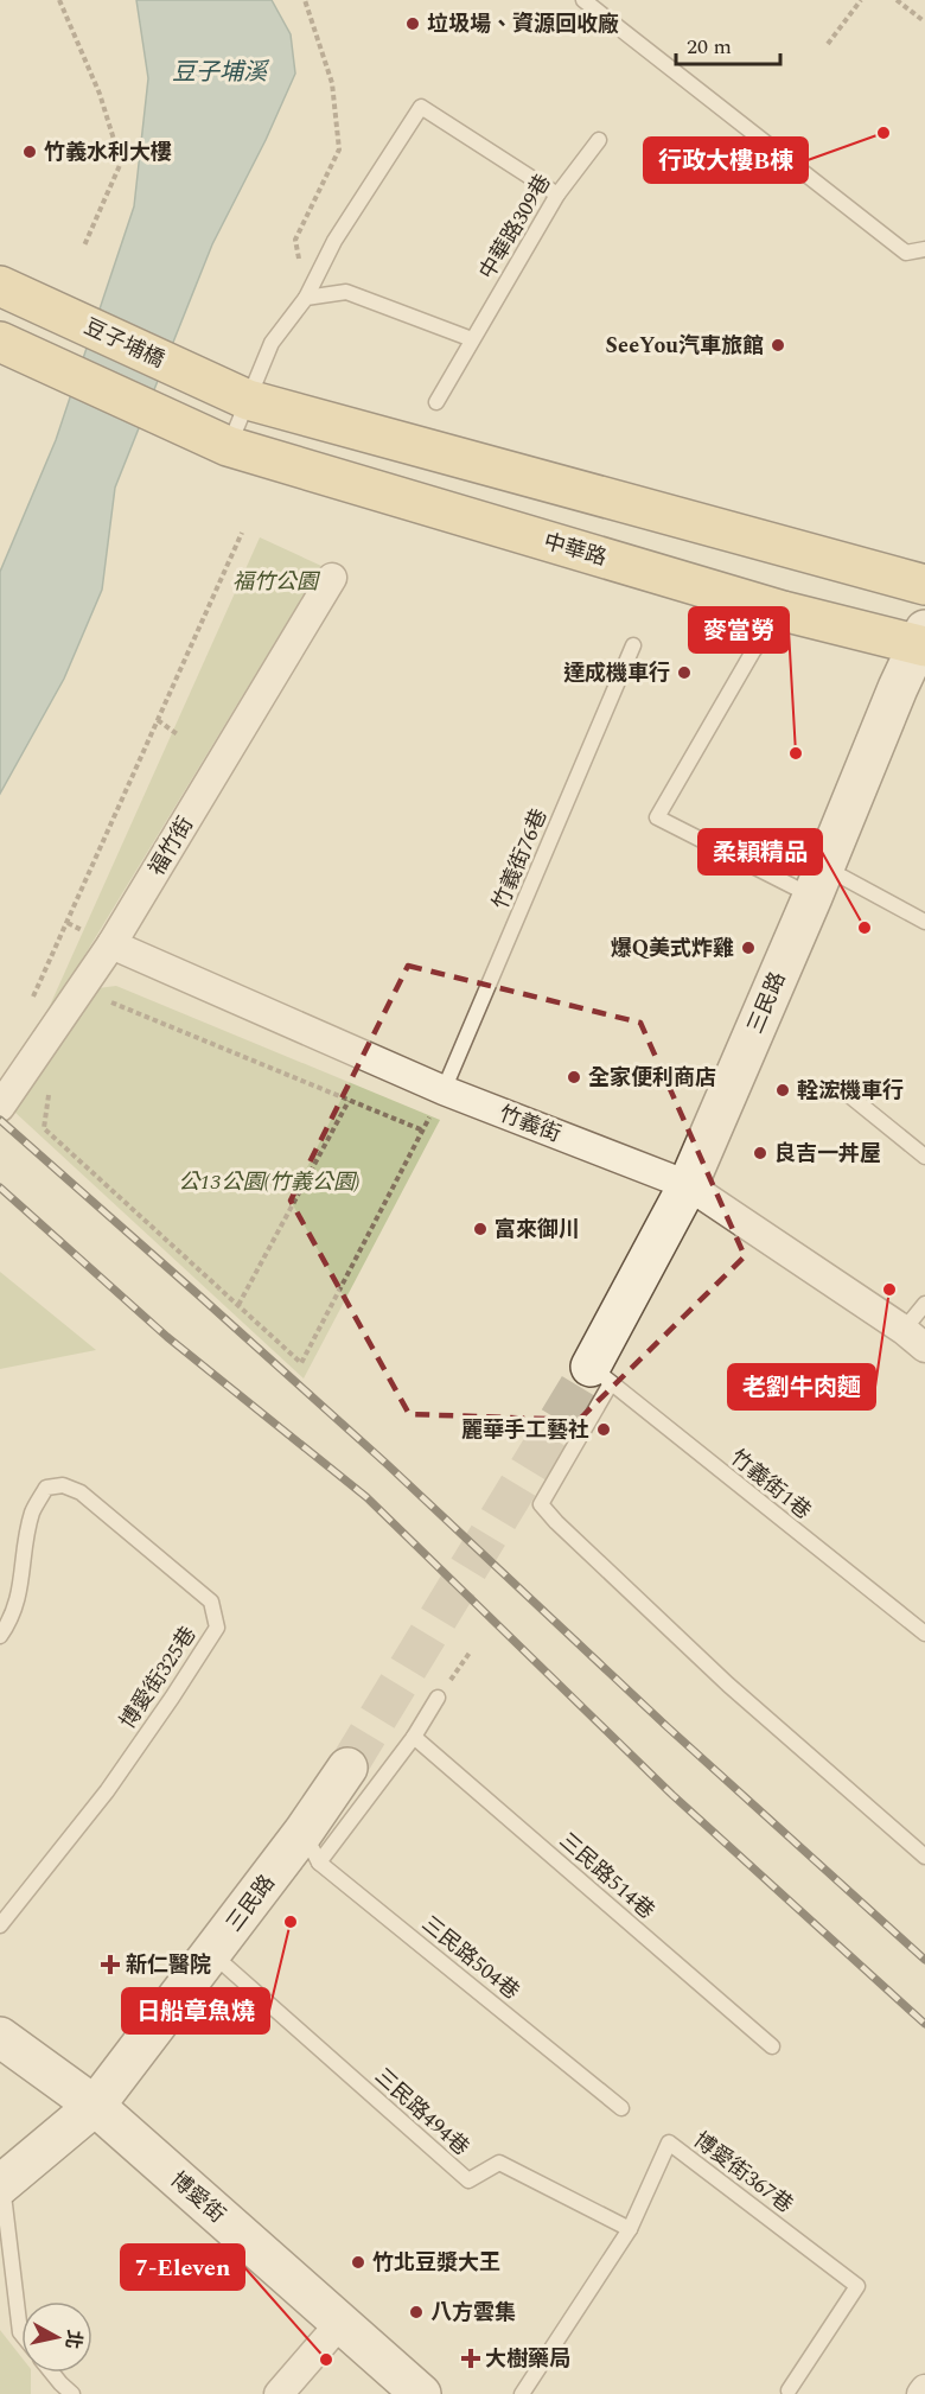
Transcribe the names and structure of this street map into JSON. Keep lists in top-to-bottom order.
{
  "streets": {
    "main road": ["豆子埔橋", "中華路"],
    "street": [
      "福竹街",
      "三民路",
      "竹義街",
      "博愛街"
    ],
    "lane": [
      "中華路309巷",
      "竹義街76巷",
      "竹義街1巷",
      "博愛街325巷",
      "三民路514巷",
      "三民路504巷",
      "三民路494巷",
      "博愛街367巷"
    ]
  },
  "crossings": [
    ["中華路", "三民路"],
    ["福竹街", "竹義街"],
    ["竹義街76巷", "竹義街"],
    ["三民路", "竹義街"],
    ["三民路", "竹義街1巷"],
    ["三民路", "三民路504巷"],
    ["三民路", "三民路494巷"],
    ["三民路", "博愛街"],
    ["三民路494巷", "博愛街367巷"]
  ],
  "water": ["豆子埔溪"],
  "parks": ["福竹公園", "公13公園(竹義公園)"],
  "places": {
    "other": [
      "垃圾場、資源回收廠",
      "行政大樓B棟",
      "竹義水利大樓",
      "SeeYou汽車旅館",
      "達成機車行",
      "麥當勞",
      "柔穎精品",
      "爆Q美式炸雞",
      "全家便利商店",
      "輇浤機車行",
      "良吉一丼屋",
      "富來御川",
      "老劉牛肉麵",
      "麗華手工藝社",
      "日船章魚燒",
      "竹北豆漿大王",
      "八方雲集",
      "7-Eleven"
    ],
    "health": ["新仁醫院", "大樹藥局"]
  },
  "scale_bar": "20 m",
  "north": "right"
}
